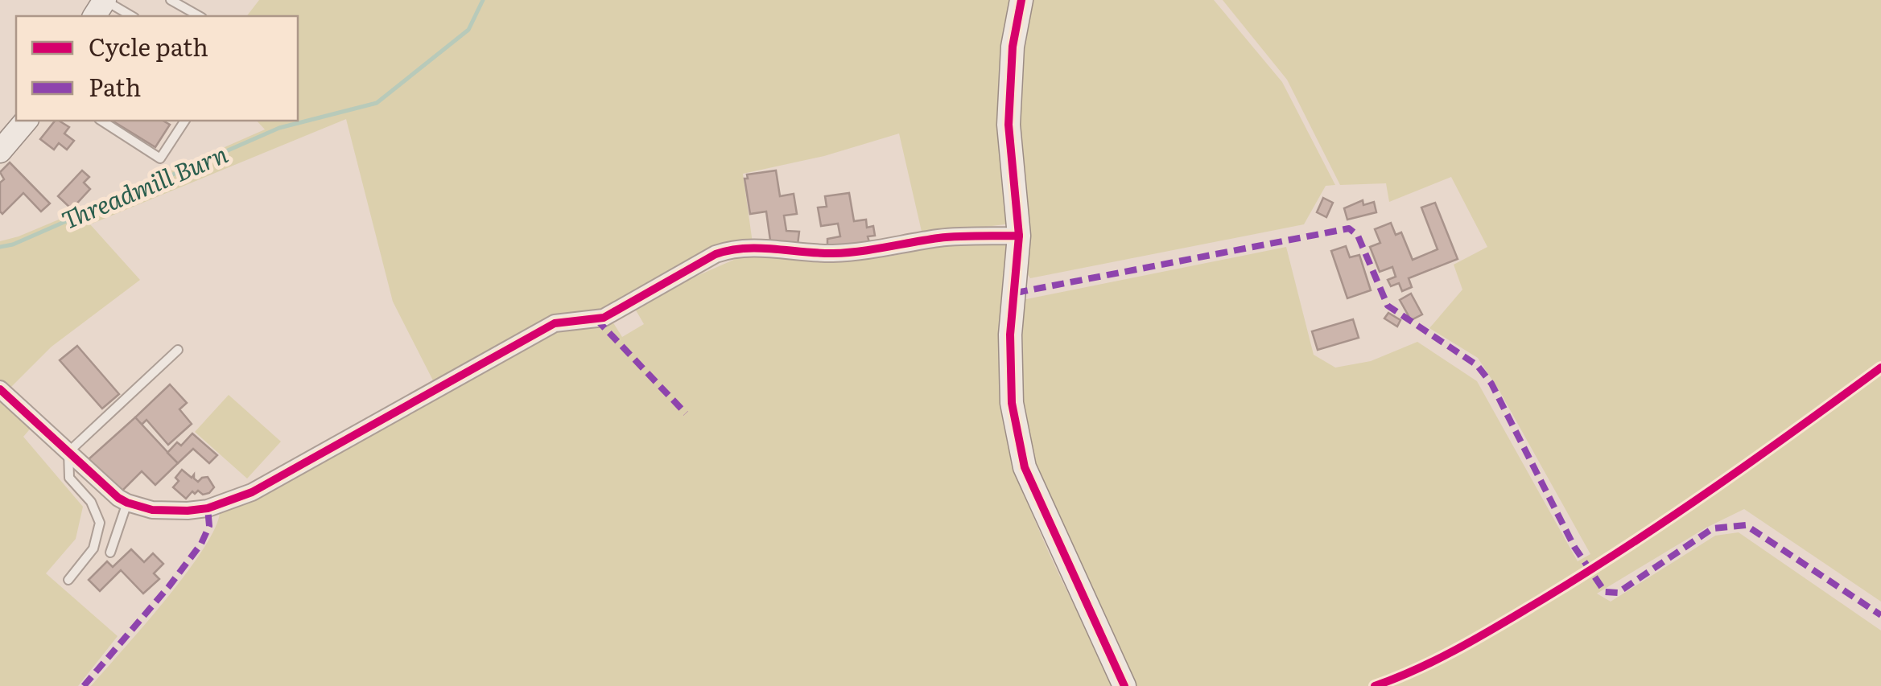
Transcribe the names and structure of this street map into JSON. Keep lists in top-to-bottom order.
{
  "water": ["Threadmill Burn"],
  "legend": ["Cycle path", "Path"]
}
